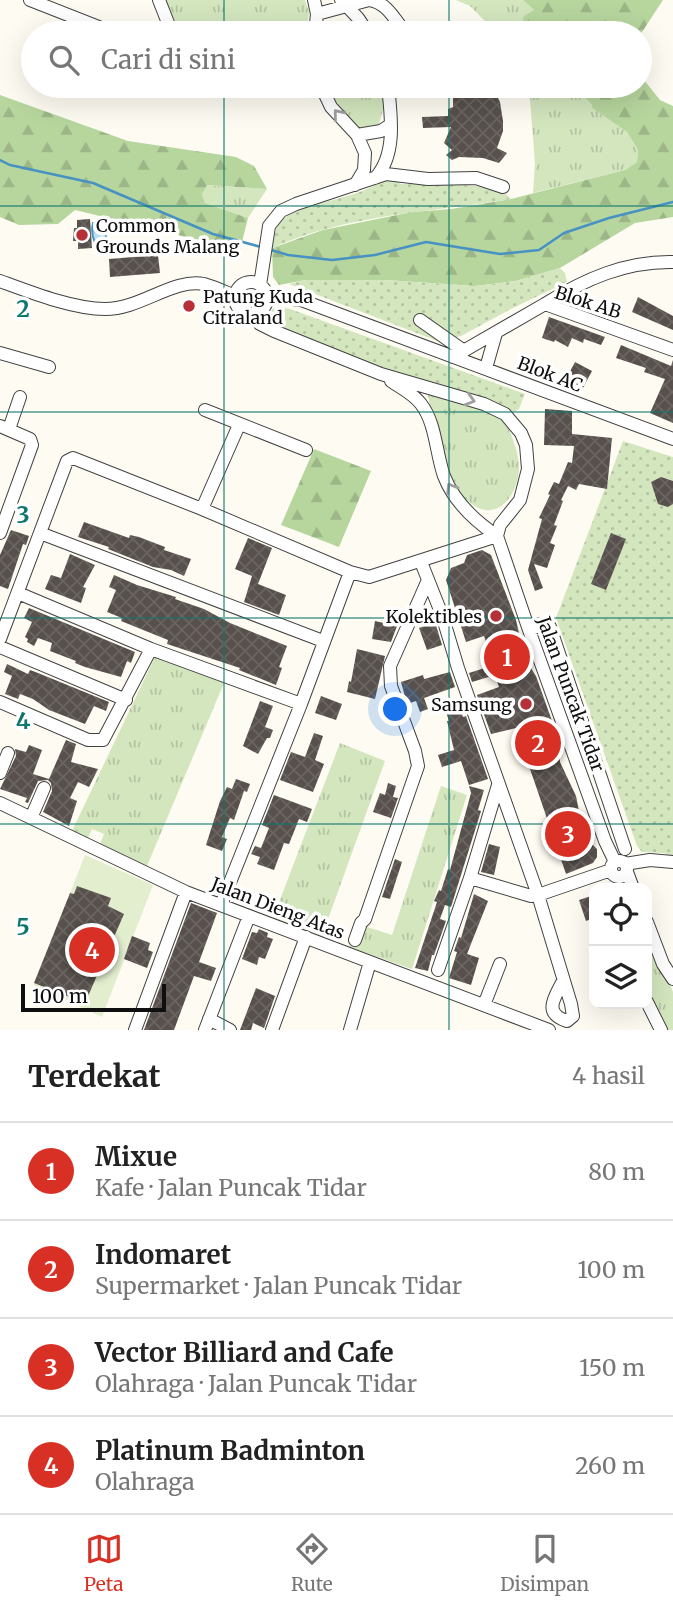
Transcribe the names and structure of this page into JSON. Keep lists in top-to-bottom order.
{
  "streets": {
    "street": [
      "Blok AB",
      "Blok AC",
      "Jalan Puncak Tidar",
      "Jalan Dieng Atas"
    ]
  },
  "crossings": [
    ["Blok AB", "Blok AC"]
  ],
  "places": [
    "Common Grounds Malang",
    "Patung Kuda Citraland",
    "Kolektibles",
    "Samsung"
  ],
  "scale_bar": "100 m",
  "page": {
    "search": "Cari di sini",
    "pins": [
      "1",
      "2",
      "3",
      "4"
    ],
    "scale": "100 m",
    "heading": ["Terdekat", "4 hasil"],
    "list": [
      {
        "mark": "1",
        "name": "Mixue",
        "note": "Kafe · Jalan Puncak Tidar",
        "value": "80 m"
      },
      {
        "mark": "2",
        "name": "Indomaret",
        "note": "Supermarket · Jalan Puncak Tidar",
        "value": "100 m"
      },
      {
        "mark": "3",
        "name": "Vector Billiard and Cafe",
        "note": "Olahraga · Jalan Puncak Tidar",
        "value": "150 m"
      },
      {
        "mark": "4",
        "name": "Platinum Badminton",
        "note": "Olahraga",
        "value": "260 m"
      }
    ],
    "nav": ["Peta", "Rute", "Disimpan"]
  },
  "grid": {
    "rows": [
      "2",
      "3",
      "4",
      "5"
    ]
  }
}
